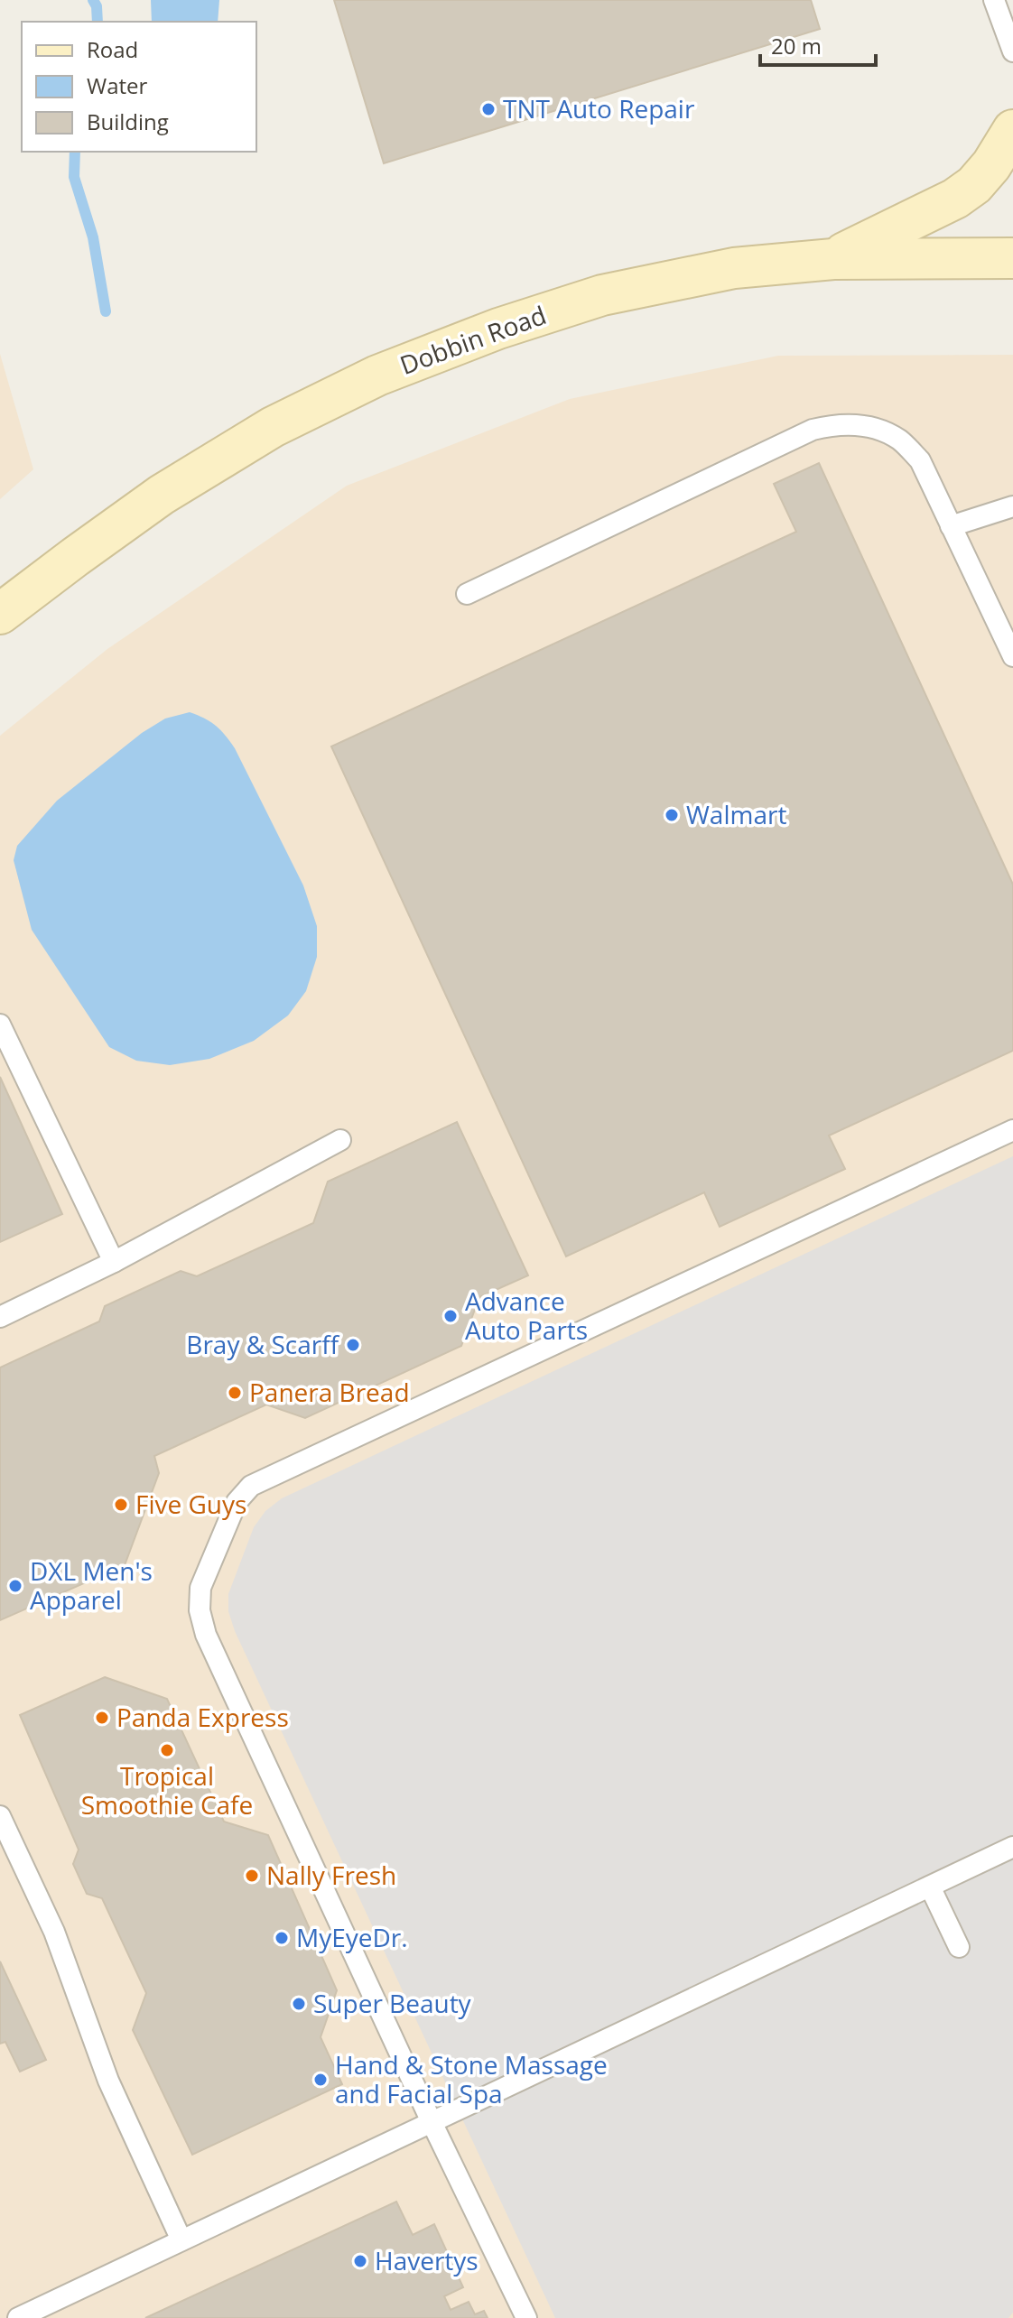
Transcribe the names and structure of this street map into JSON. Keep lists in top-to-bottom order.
{
  "streets": {
    "street": ["Dobbin Road"]
  },
  "places": [
    "TNT Auto Repair",
    "Walmart",
    "Advance Auto Parts",
    "Bray & Scarff",
    "Panera Bread",
    "Five Guys",
    "DXL Men's Apparel",
    "Panda Express",
    "Tropical Smoothie Cafe",
    "Nally Fresh",
    "MyEyeDr.",
    "Super Beauty",
    "Hand & Stone Massage and Facial Spa",
    "Havertys"
  ],
  "legend": ["Road", "Water", "Building"],
  "scale_bar": "20 m"
}
